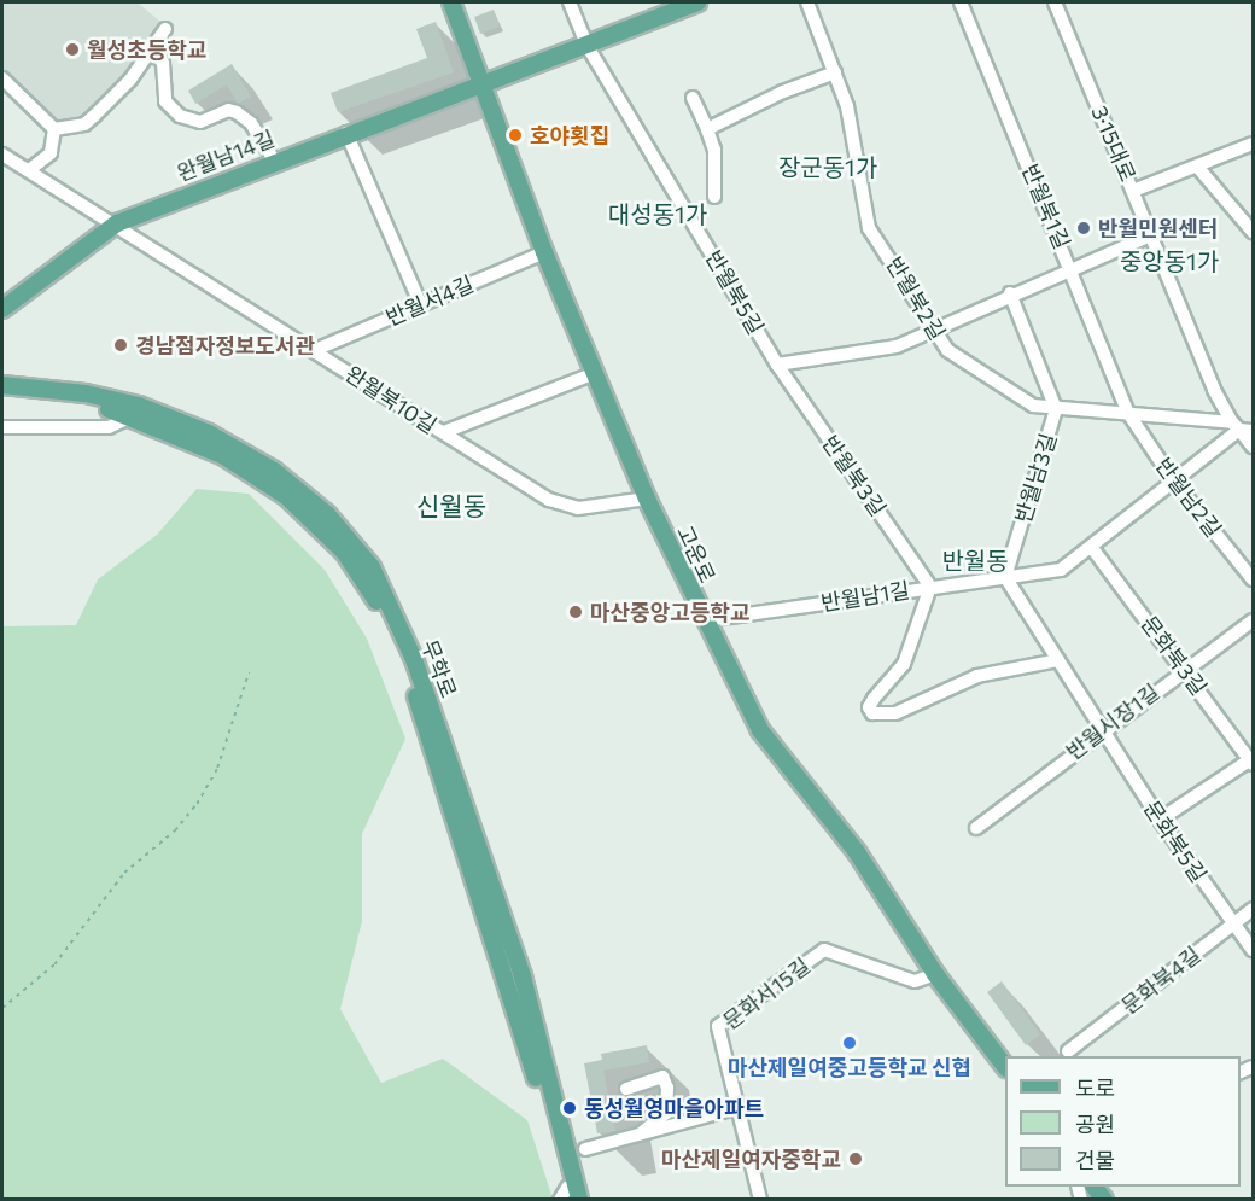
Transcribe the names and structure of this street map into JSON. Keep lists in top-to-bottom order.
{
  "streets": {
    "main road": ["완월남14길", "고운로", "무학로"],
    "street": [
      "3·15대로",
      "반월북1길",
      "반월북5길",
      "반월북2길",
      "반월서4길",
      "완월북10길",
      "반월북3길",
      "반월남3길",
      "반월남2길",
      "반월남1길",
      "문화북3길",
      "반월시장1길",
      "문화북5길",
      "문화북4길",
      "문화서15길"
    ]
  },
  "crossings": [
    ["3·15대로", "반월북2길"],
    ["3·15대로", "반월남1길"],
    ["완월남14길", "반월북5길"],
    ["완월남14길", "완월북10길"],
    ["완월남14길", "고운로"],
    ["반월북1길", "반월북2길"],
    ["반월북1길", "반월남2길"],
    ["반월북5길", "반월북3길"],
    ["반월북2길", "반월남3길"],
    ["반월북2길", "반월남2길"],
    ["반월북2길", "반월남1길"],
    ["반월서4길", "완월북10길"],
    ["반월서4길", "고운로"],
    ["완월북10길", "고운로"],
    ["반월북3길", "반월남1길"],
    ["반월남3길", "반월남1길"],
    ["반월남2길", "반월남1길"],
    ["고운로", "반월남1길"],
    ["고운로", "문화서15길"],
    ["반월남1길", "문화북3길"],
    ["문화북3길", "반월시장1길"],
    ["반월시장1길", "문화북5길"],
    ["문화북5길", "문화북4길"]
  ],
  "districts": [
    "장군동1가",
    "대성동1가",
    "중앙동1가",
    "신월동",
    "반월동"
  ],
  "places": [
    "월성초등학교",
    "호야횟집",
    "반월민원센터",
    "경남점자정보도서관",
    "마산중앙고등학교",
    "마산제일여중고등학교 신협",
    "동성월영마을아파트",
    "마산제일여자중학교"
  ],
  "legend": ["도로", "공원", "건물"]
}
